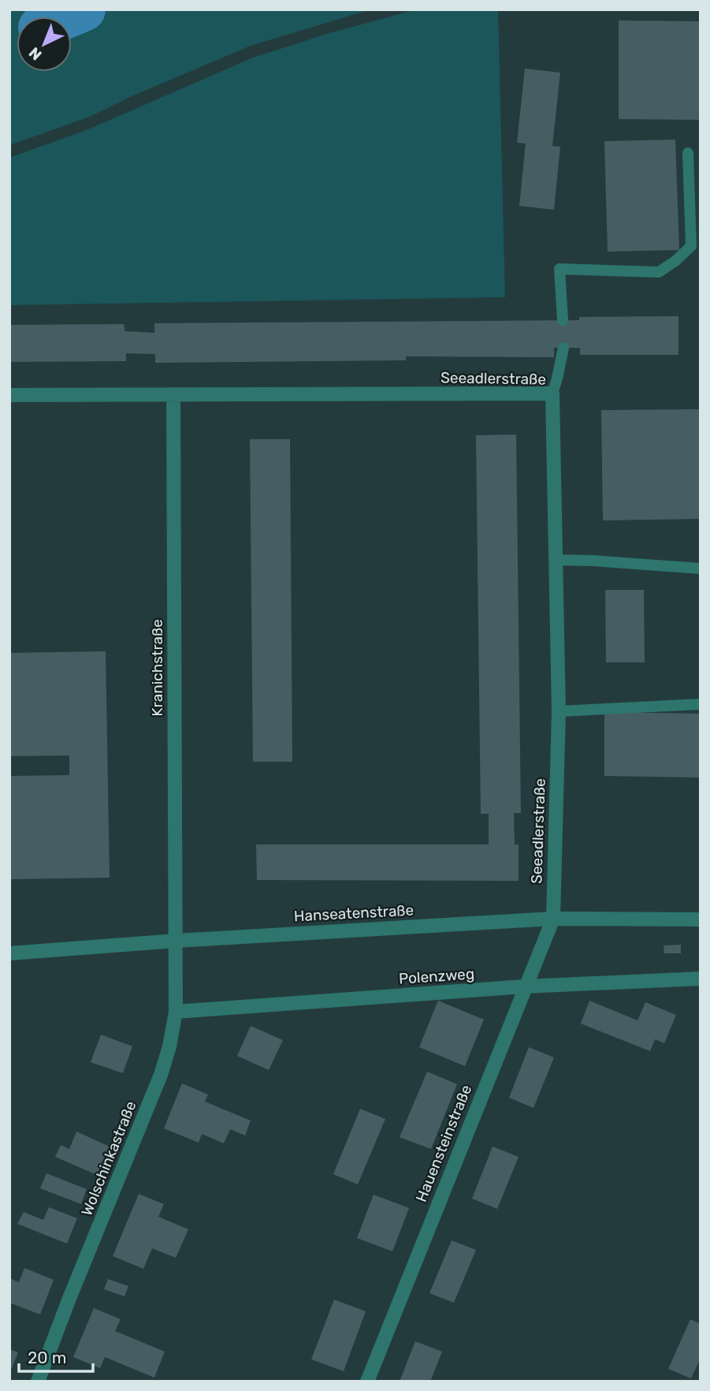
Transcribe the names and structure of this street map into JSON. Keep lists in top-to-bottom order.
{
  "streets": {
    "street": [
      "Seeadlerstraße",
      "Kranichstraße",
      "Hanseatenstraße",
      "Polenzweg",
      "Hauensteinstraße",
      "Wolschinkastraße"
    ]
  },
  "crossings": [
    ["Seeadlerstraße", "Kranichstraße"],
    ["Seeadlerstraße", "Hanseatenstraße"],
    ["Seeadlerstraße", "Hauensteinstraße"],
    ["Kranichstraße", "Hanseatenstraße"],
    ["Kranichstraße", "Wolschinkastraße"],
    ["Hanseatenstraße", "Hauensteinstraße"],
    ["Hanseatenstraße", "Wolschinkastraße"],
    ["Polenzweg", "Hauensteinstraße"],
    ["Polenzweg", "Wolschinkastraße"]
  ],
  "scale_bar": "20 m",
  "north": "bottom left"
}
